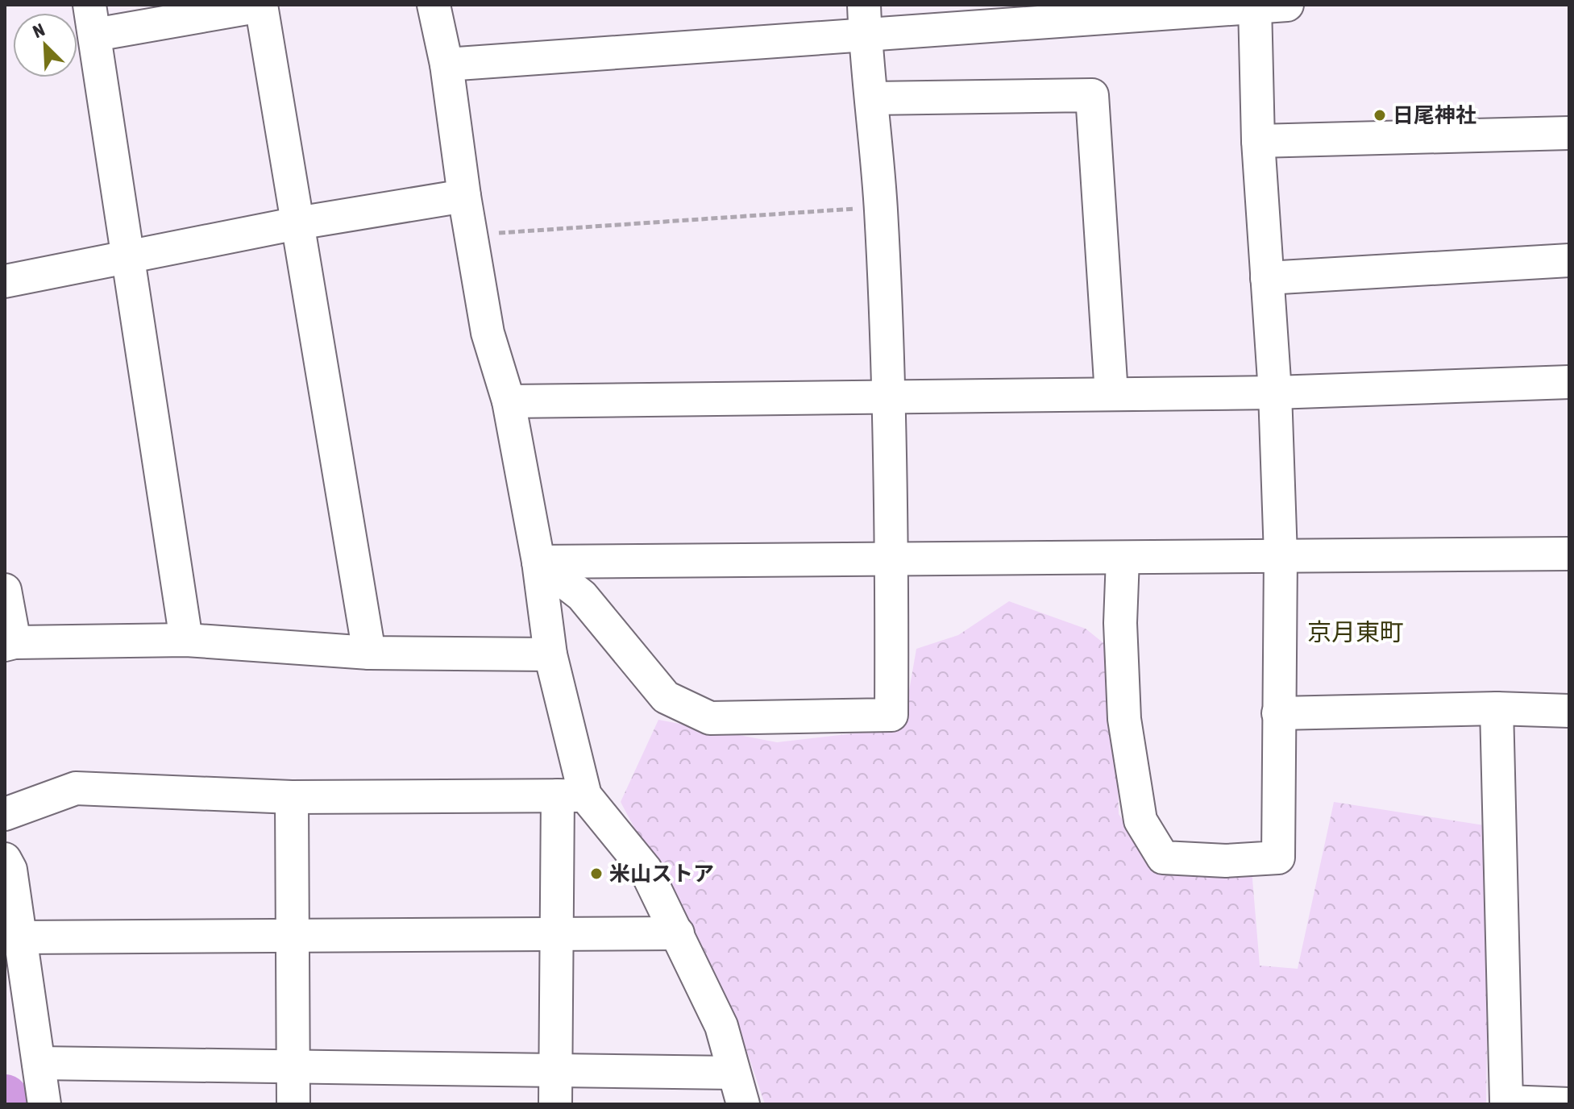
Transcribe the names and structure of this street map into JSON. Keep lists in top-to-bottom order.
{
  "districts": ["京月東町"],
  "places": ["日尾神社", "米山ストア"],
  "north": "top left"
}
